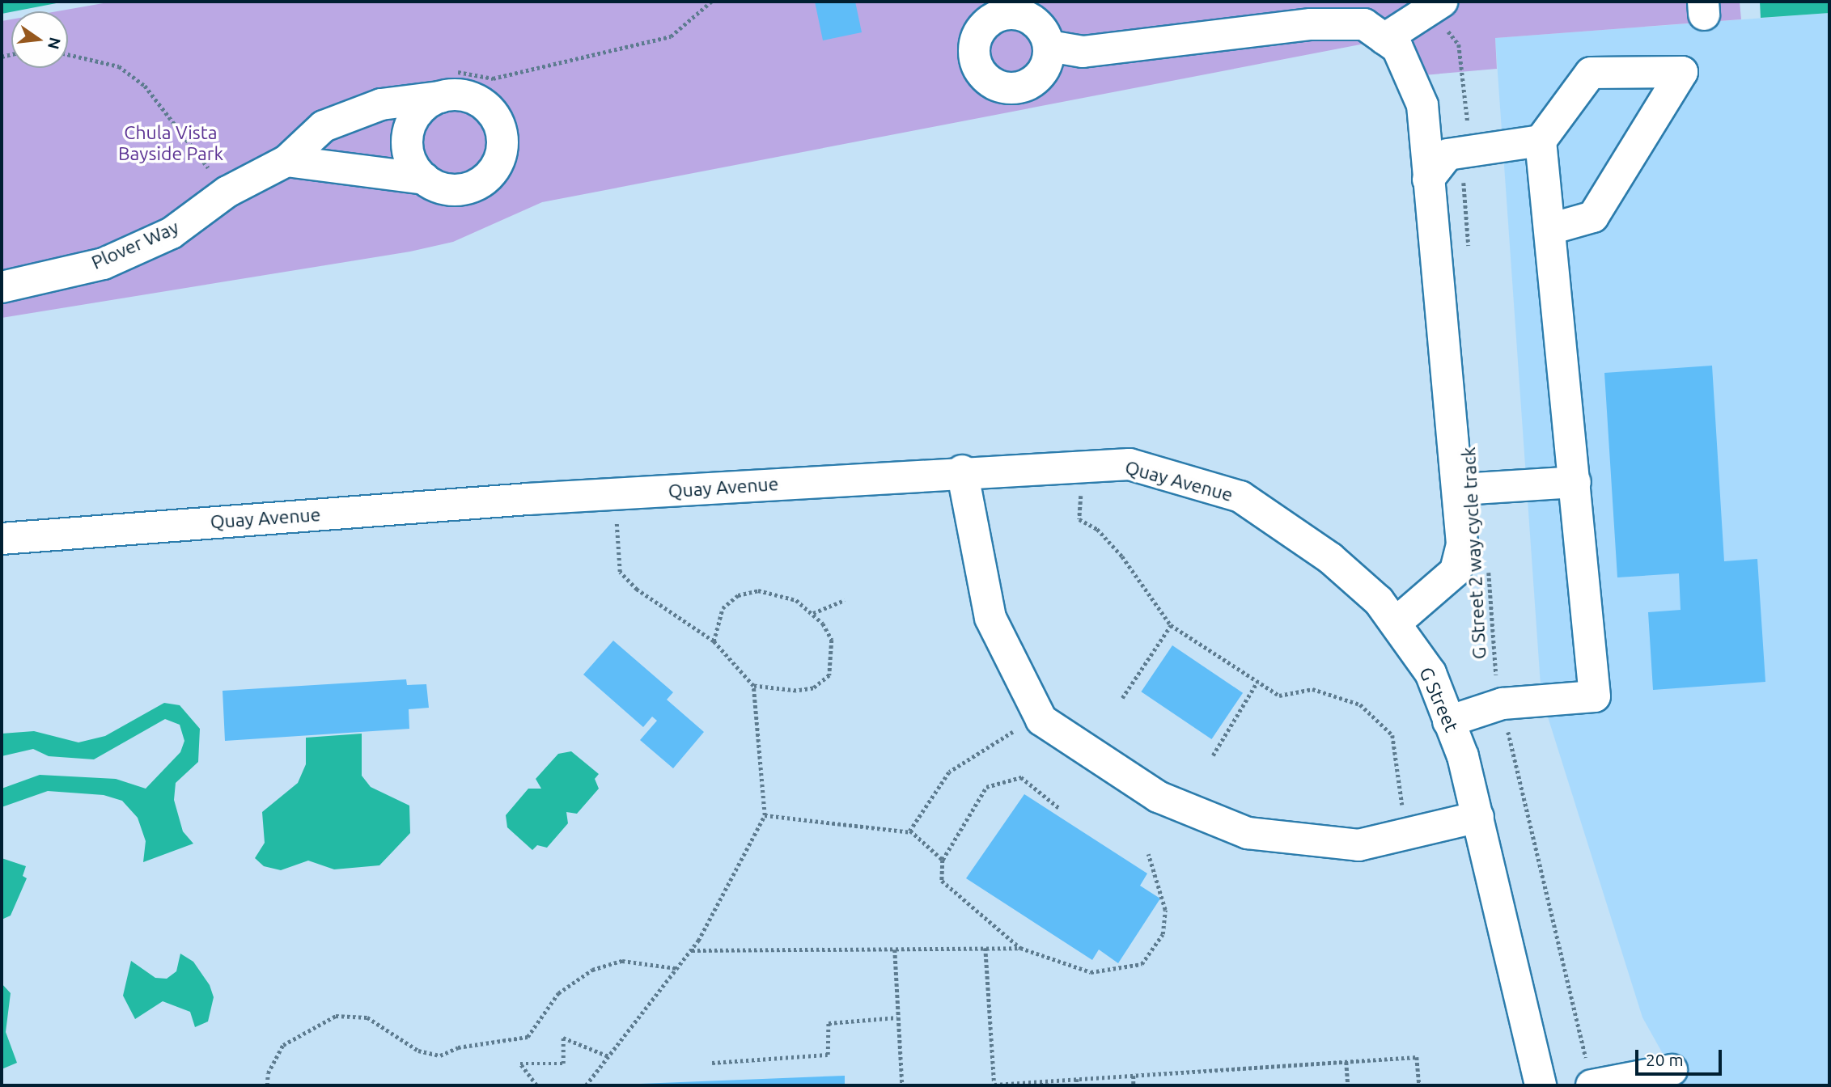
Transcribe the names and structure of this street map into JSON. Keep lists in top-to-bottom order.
{
  "streets": {
    "street": ["Plover Way", "Quay Avenue", "G Street"],
    "path": ["G Street 2 way cycle track"]
  },
  "crossings": [
    ["Quay Avenue", "G Street"]
  ],
  "parks": ["Chula Vista Bayside Park"],
  "scale_bar": "20 m",
  "north": "right"
}
